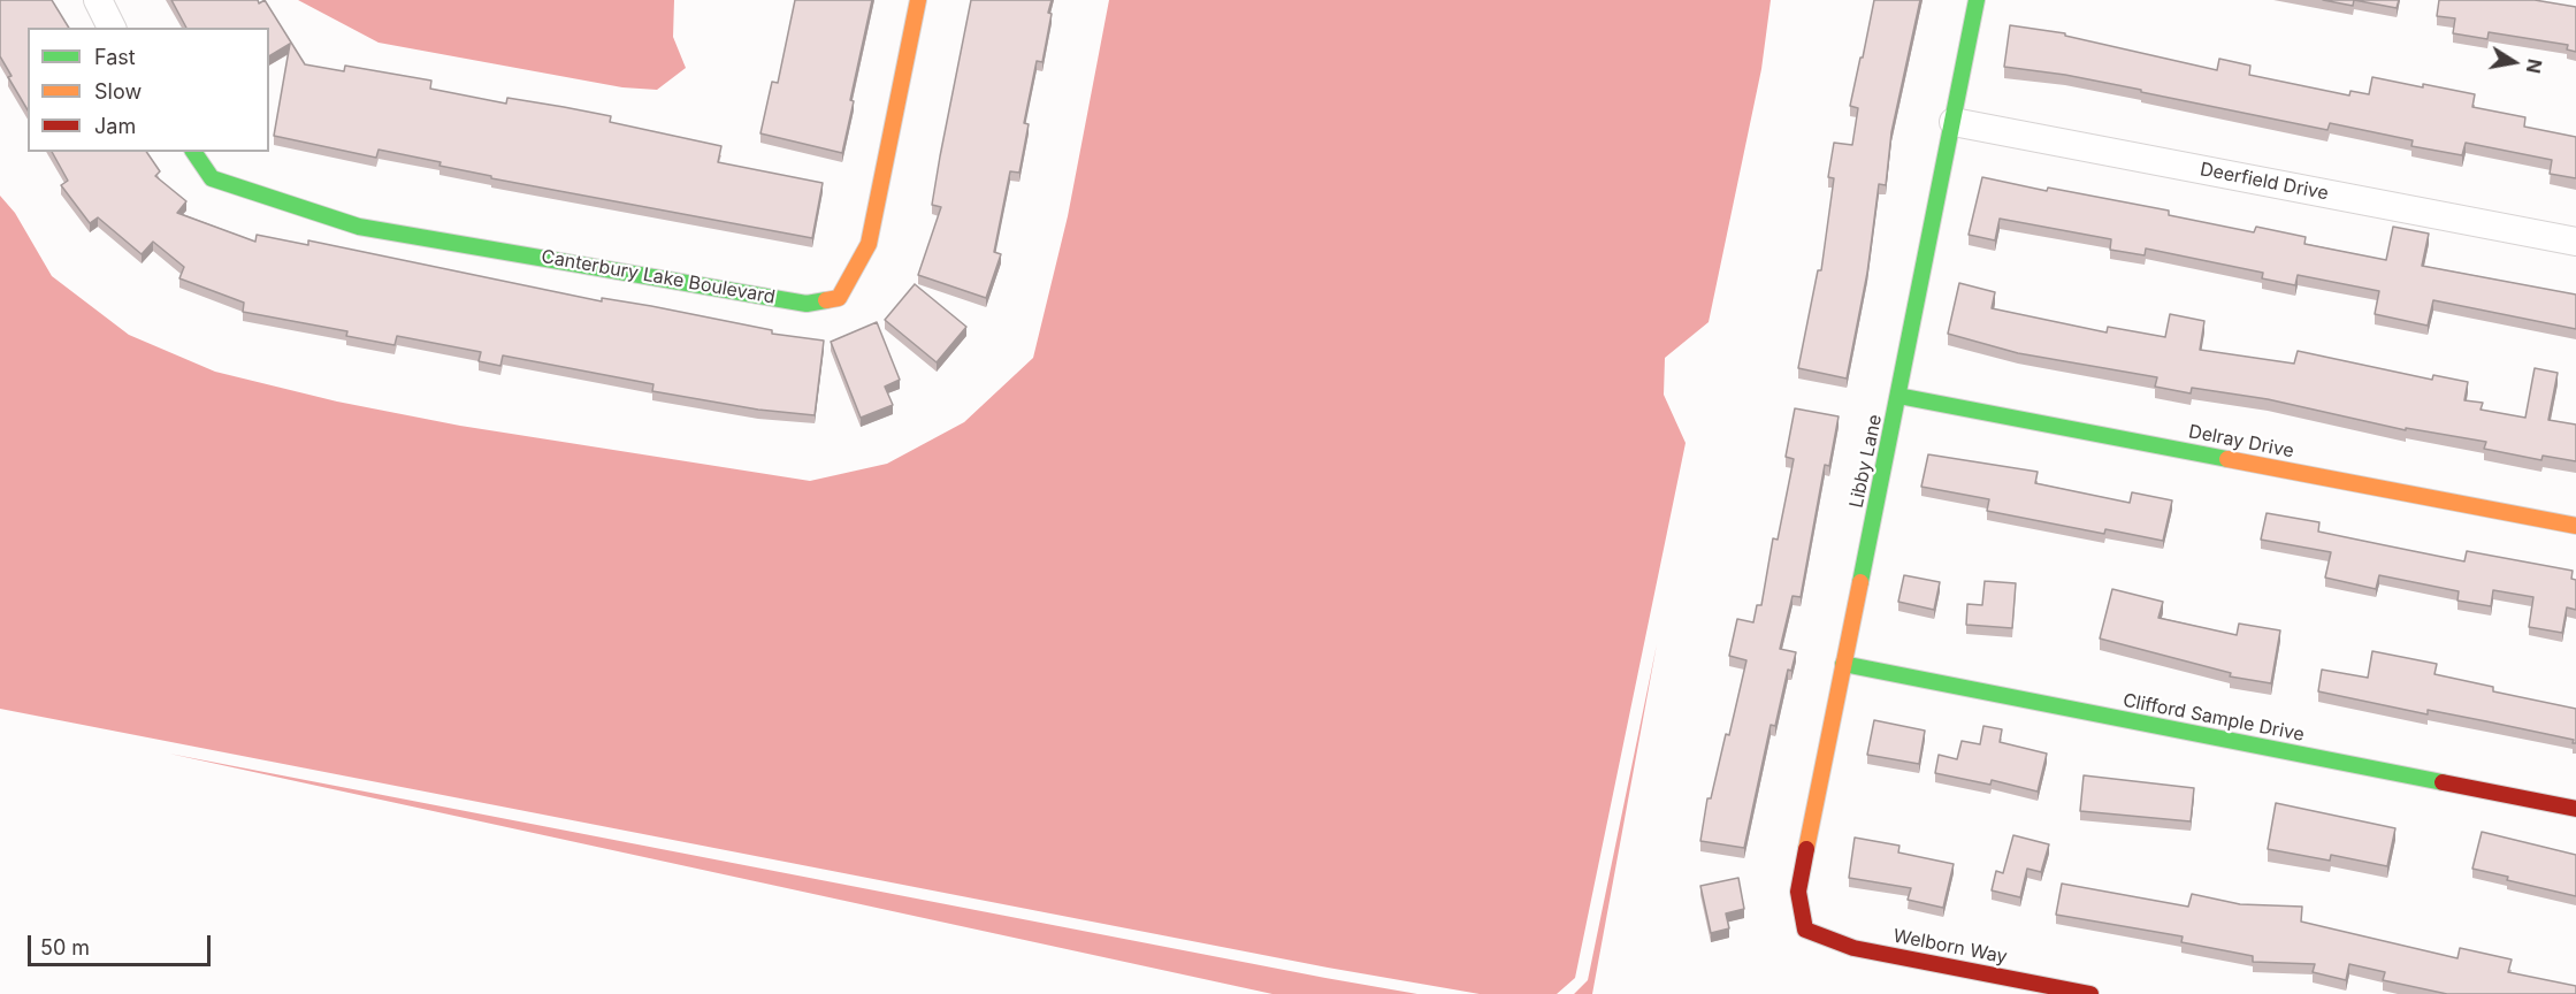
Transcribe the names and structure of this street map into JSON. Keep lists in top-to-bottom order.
{
  "streets": {
    "street": [
      "Deerfield Drive",
      "Canterbury Lake Boulevard",
      "Delray Drive",
      "Libby Lane",
      "Clifford Sample Drive",
      "Welborn Way"
    ]
  },
  "crossings": [
    ["Deerfield Drive", "Libby Lane"],
    ["Delray Drive", "Libby Lane"],
    ["Libby Lane", "Clifford Sample Drive"],
    ["Libby Lane", "Welborn Way"]
  ],
  "legend": ["Fast", "Slow", "Jam"],
  "scale_bar": "50 m",
  "north": "right"
}
